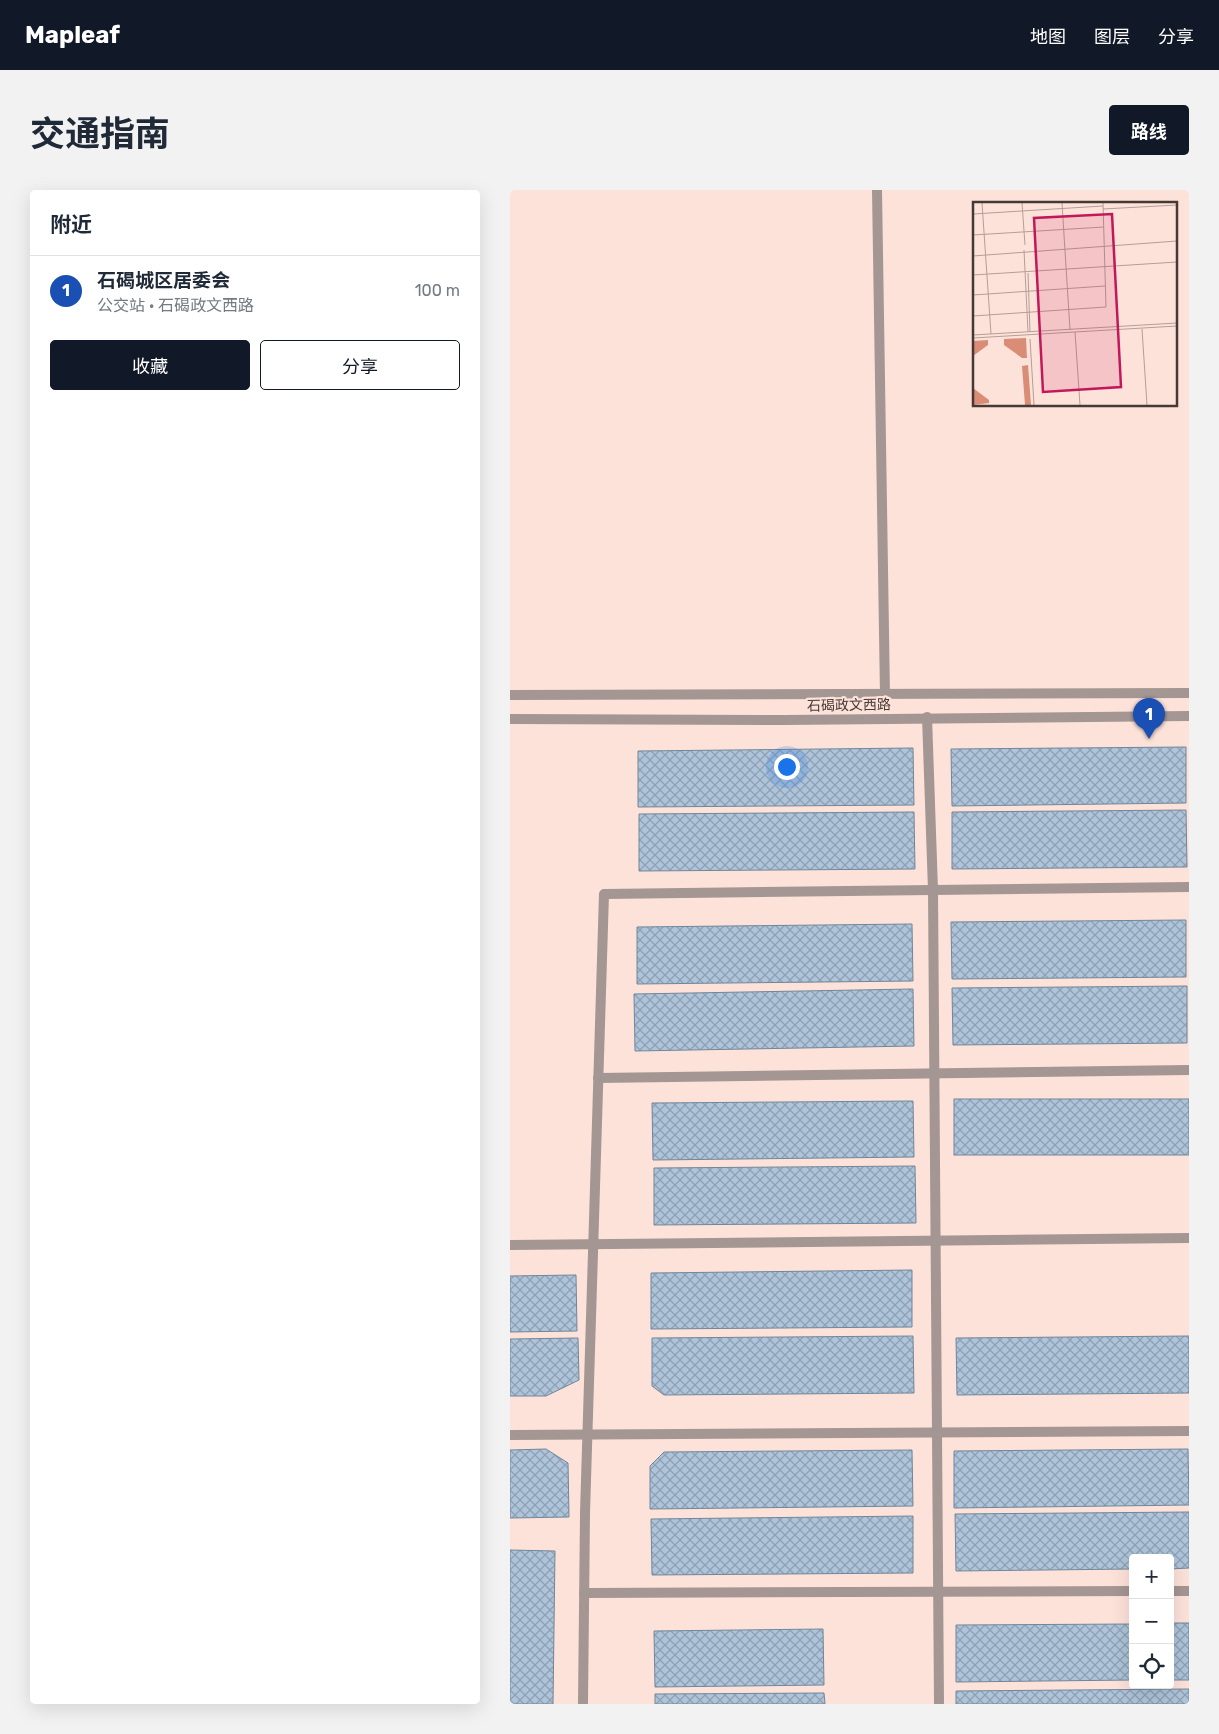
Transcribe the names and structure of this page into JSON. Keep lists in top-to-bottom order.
{
  "streets": {
    "street": ["石碣政文西路"]
  },
  "page": {
    "header": "Mapleaf",
    "nav": ["地图", "图层", "分享"],
    "title": "交通指南",
    "buttons": [
      "路线",
      ["收藏", "分享"]
    ],
    "heading": "附近",
    "list": [
      {
        "mark": "1",
        "name": "石碣城区居委会",
        "note": "公交站 · 石碣政文西路",
        "value": "100 m"
      }
    ],
    "pins": "1",
    "map_buttons": ["+", "−"]
  }
}
